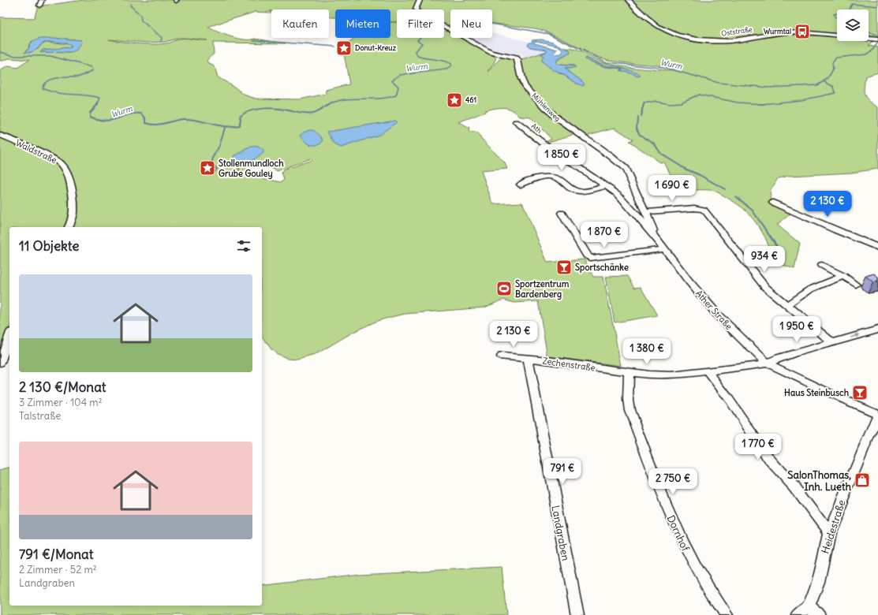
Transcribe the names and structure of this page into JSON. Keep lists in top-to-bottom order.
{
  "streets": {
    "street": [
      "Oststraße",
      "Mühlenweg",
      "Ath",
      "Waldstraße",
      "Ather Straße",
      "Zechenstraße",
      "Heidestraße",
      "Landgraben",
      "Dornhof"
    ]
  },
  "crossings": [
    ["Mühlenweg", "Ather Straße"],
    ["Ath", "Ather Straße"],
    ["Ather Straße", "Zechenstraße"],
    ["Ather Straße", "Heidestraße"],
    ["Zechenstraße", "Landgraben"],
    ["Zechenstraße", "Dornhof"]
  ],
  "water": ["Wurm"],
  "places": {
    "bus stop": ["Wurmtal"],
    "place": ["Donut-Kreuz", "461", "Stollenmundloch Grube Gouley"],
    "bar": ["Sportschänke", "Haus Steinbusch"],
    "sports": ["Sportzentrum Bardenberg"],
    "shop": ["SalonThomas, Inh. Lueth"]
  },
  "page": {
    "chip": [
      "Kaufen",
      "Mieten",
      "Filter",
      "Neu"
    ],
    "price": [
      "1 850 €",
      "1 690 €",
      "2 130 €",
      "1 870 €",
      "934 €",
      "1 950 €",
      "2 130 €",
      "1 380 €",
      "1 770 €",
      "791 €",
      "2 750 €"
    ],
    "heading": "11 Objekte",
    "list": [
      {
        "name": "2 130 €/Monat",
        "note": "3 Zimmer · 104 m² · Talstraße"
      },
      {
        "name": "791 €/Monat",
        "note": "2 Zimmer · 52 m² · Landgraben"
      }
    ]
  }
}
